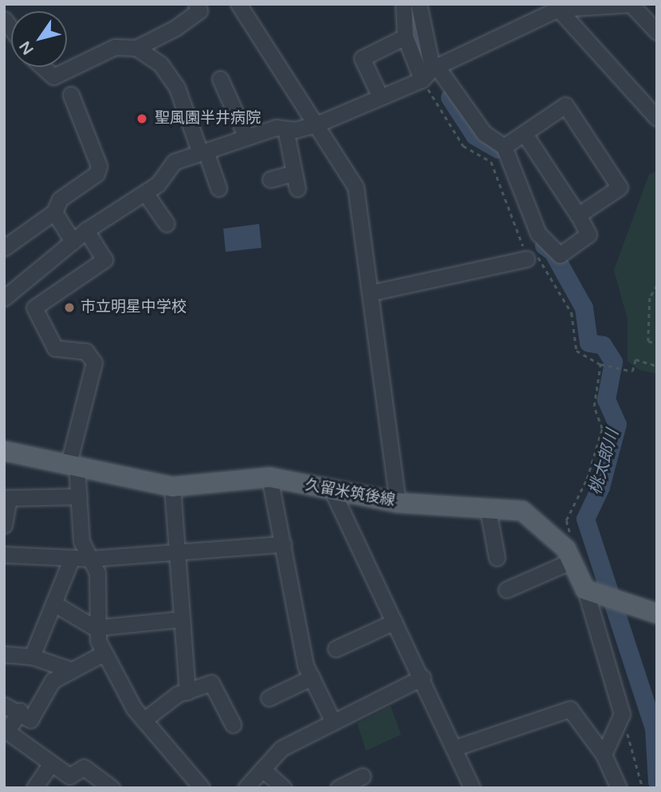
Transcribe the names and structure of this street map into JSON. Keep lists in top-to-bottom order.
{
  "streets": {
    "main road": ["久留米筑後線"]
  },
  "water": ["桃太郎川"],
  "places": ["聖風園半井病院", "市立明星中学校"],
  "north": "bottom left"
}
